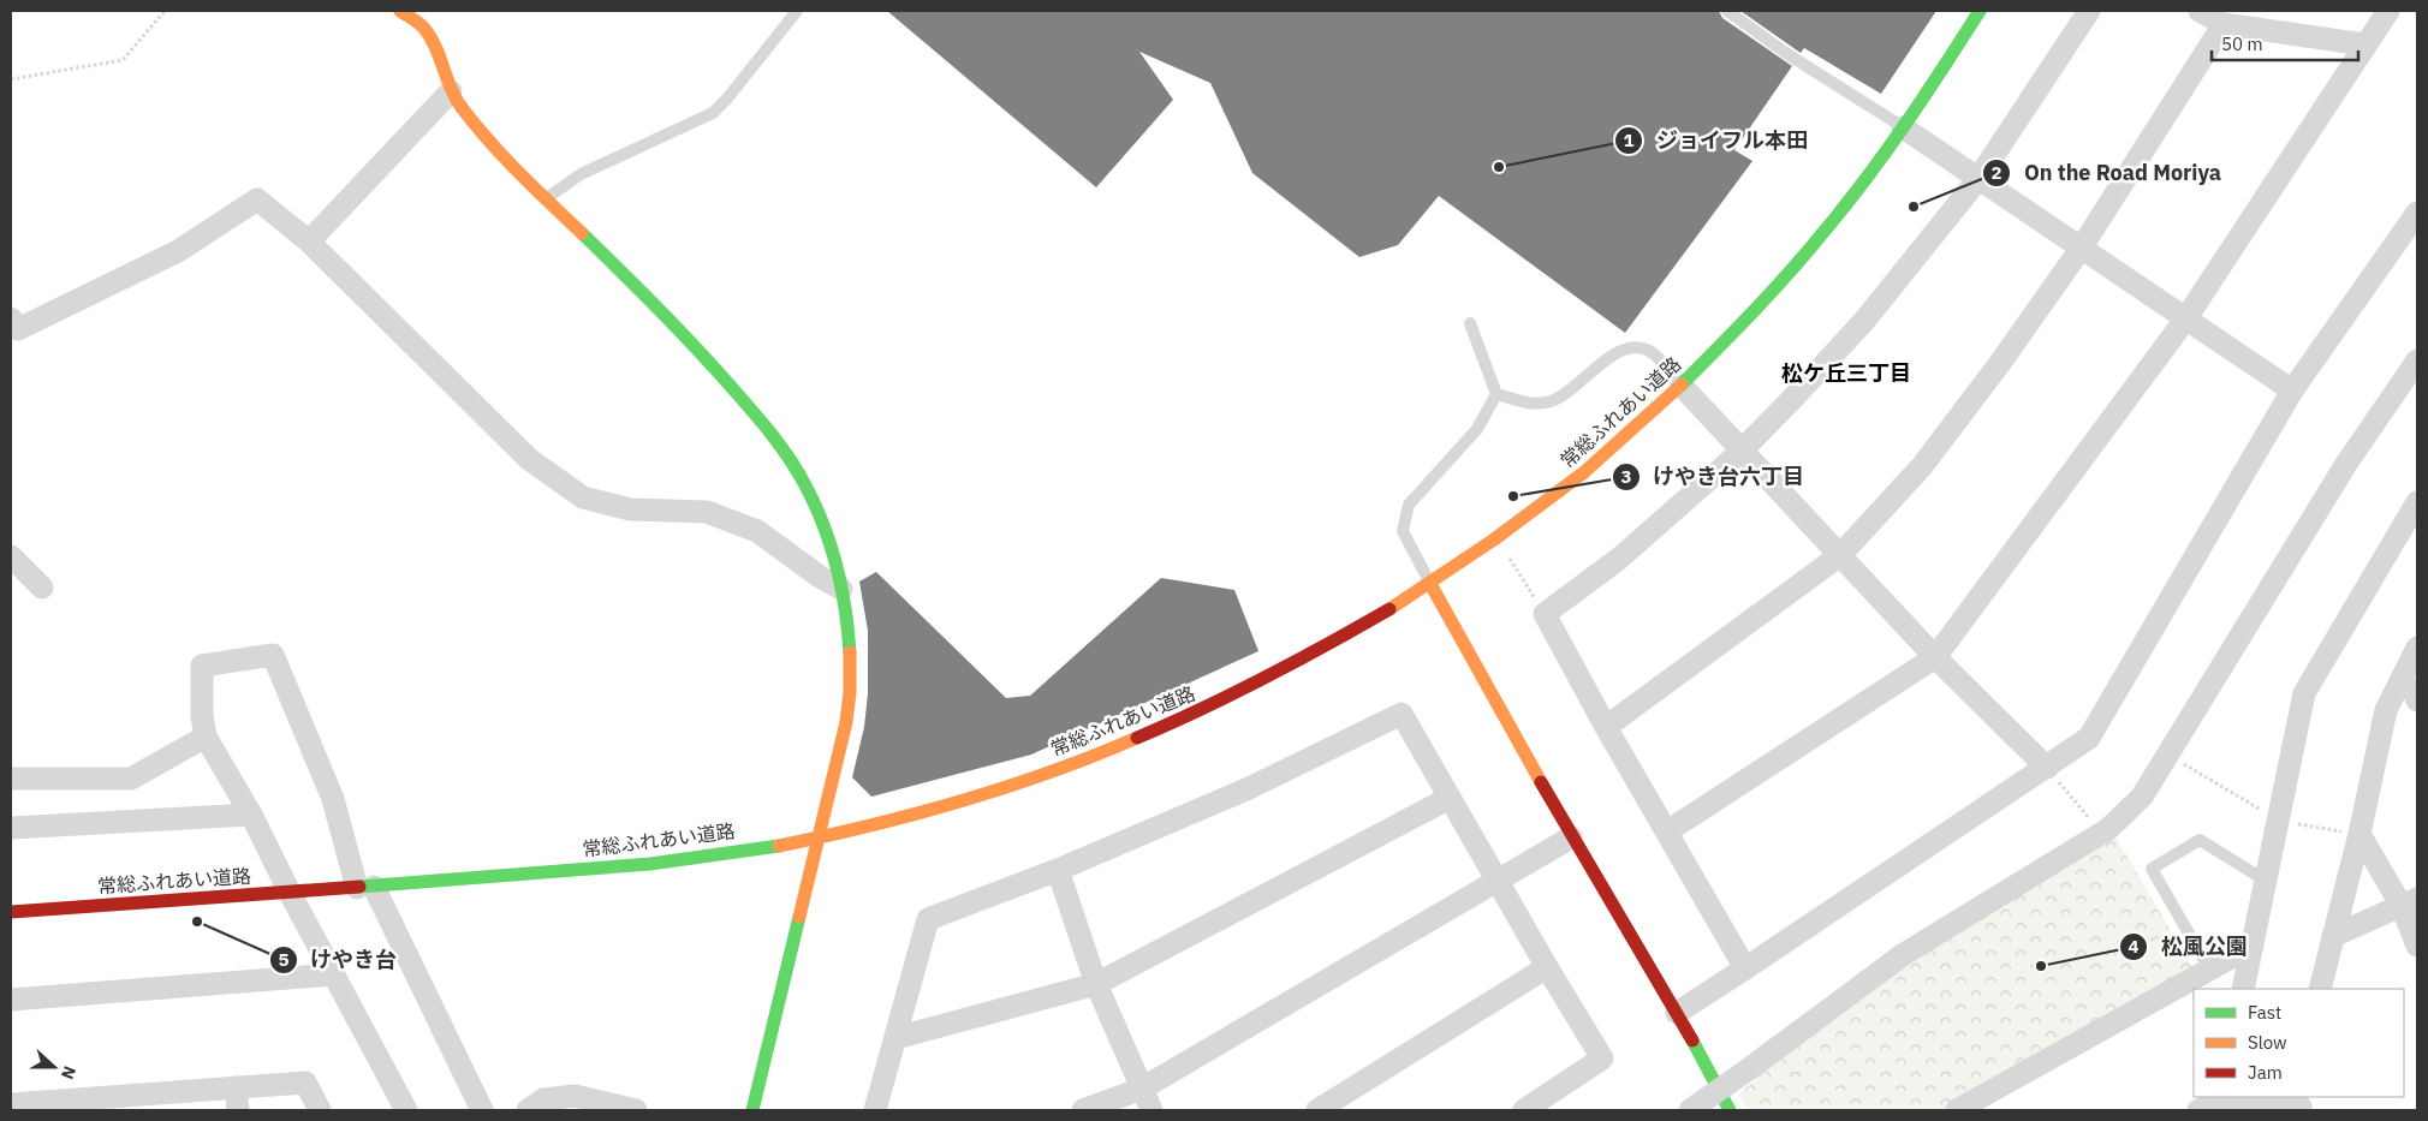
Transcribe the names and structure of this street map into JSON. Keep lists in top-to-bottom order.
{
  "streets": {
    "street": ["常総ふれあい道路"]
  },
  "districts": ["松ケ丘三丁目"],
  "places": [
    "ジョイフル本田",
    "On the Road Moriya",
    "けやき台六丁目",
    "けやき台",
    "松風公園"
  ],
  "legend": ["Fast", "Slow", "Jam"],
  "scale_bar": "50 m",
  "north": "right"
}
